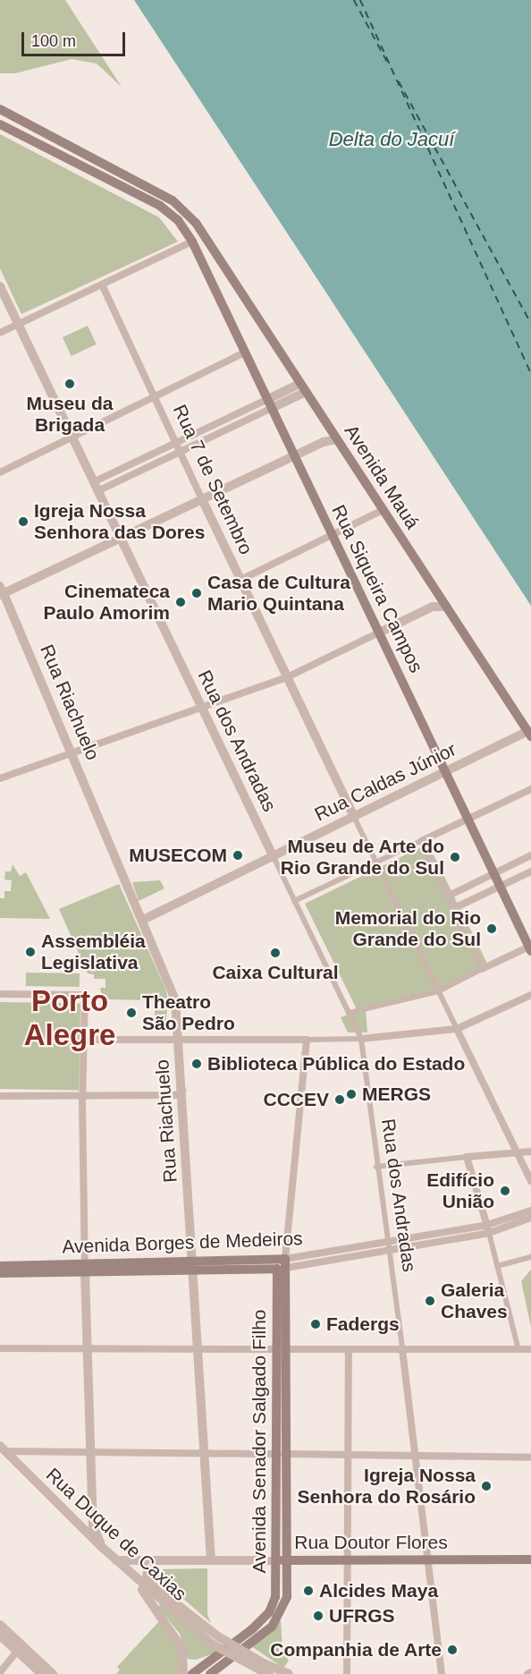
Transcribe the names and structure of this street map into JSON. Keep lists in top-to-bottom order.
{
  "streets": {
    "main road": [
      "Avenida Mauá",
      "Rua Siqueira Campos",
      "Avenida Borges de Medeiros",
      "Avenida Senador Salgado Filho",
      "Rua Doutor Flores"
    ],
    "street": [
      "Rua 7 de Setembro",
      "Rua Riachuelo",
      "Rua dos Andradas",
      "Rua Caldas Júnior",
      "Rua Duque de Caxias"
    ]
  },
  "crossings": [
    ["Avenida Mauá", "Rua Caldas Júnior"],
    ["Rua 7 de Setembro", "Rua Caldas Júnior"],
    ["Rua Siqueira Campos", "Rua Caldas Júnior"],
    ["Rua Riachuelo", "Rua Caldas Júnior"],
    ["Rua Riachuelo", "Avenida Borges de Medeiros"],
    ["Rua Riachuelo", "Rua Doutor Flores"],
    ["Rua dos Andradas", "Rua Caldas Júnior"],
    ["Rua dos Andradas", "Avenida Borges de Medeiros"],
    ["Rua dos Andradas", "Rua Doutor Flores"],
    ["Avenida Borges de Medeiros", "Avenida Senador Salgado Filho"],
    ["Avenida Senador Salgado Filho", "Rua Doutor Flores"],
    ["Rua Duque de Caxias", "Rua Doutor Flores"]
  ],
  "districts": ["Porto Alegre"],
  "water": ["Delta do Jacuí"],
  "places": [
    "Museu da Brigada",
    "Igreja Nossa Senhora das Dores",
    "Casa de Cultura Mario Quintana",
    "Cinemateca Paulo Amorim",
    "MUSECOM",
    "Museu de Arte do Rio Grande do Sul",
    "Memorial do Rio Grande do Sul",
    "Assembléia Legislativa",
    "Caixa Cultural",
    "Theatro São Pedro",
    "Biblioteca Pública do Estado",
    "MERGS",
    "CCCEV",
    "Edifício União",
    "Galeria Chaves",
    "Fadergs",
    "Igreja Nossa Senhora do Rosário",
    "Alcides Maya",
    "UFRGS",
    "Companhia de Arte"
  ],
  "scale_bar": "100 m"
}
